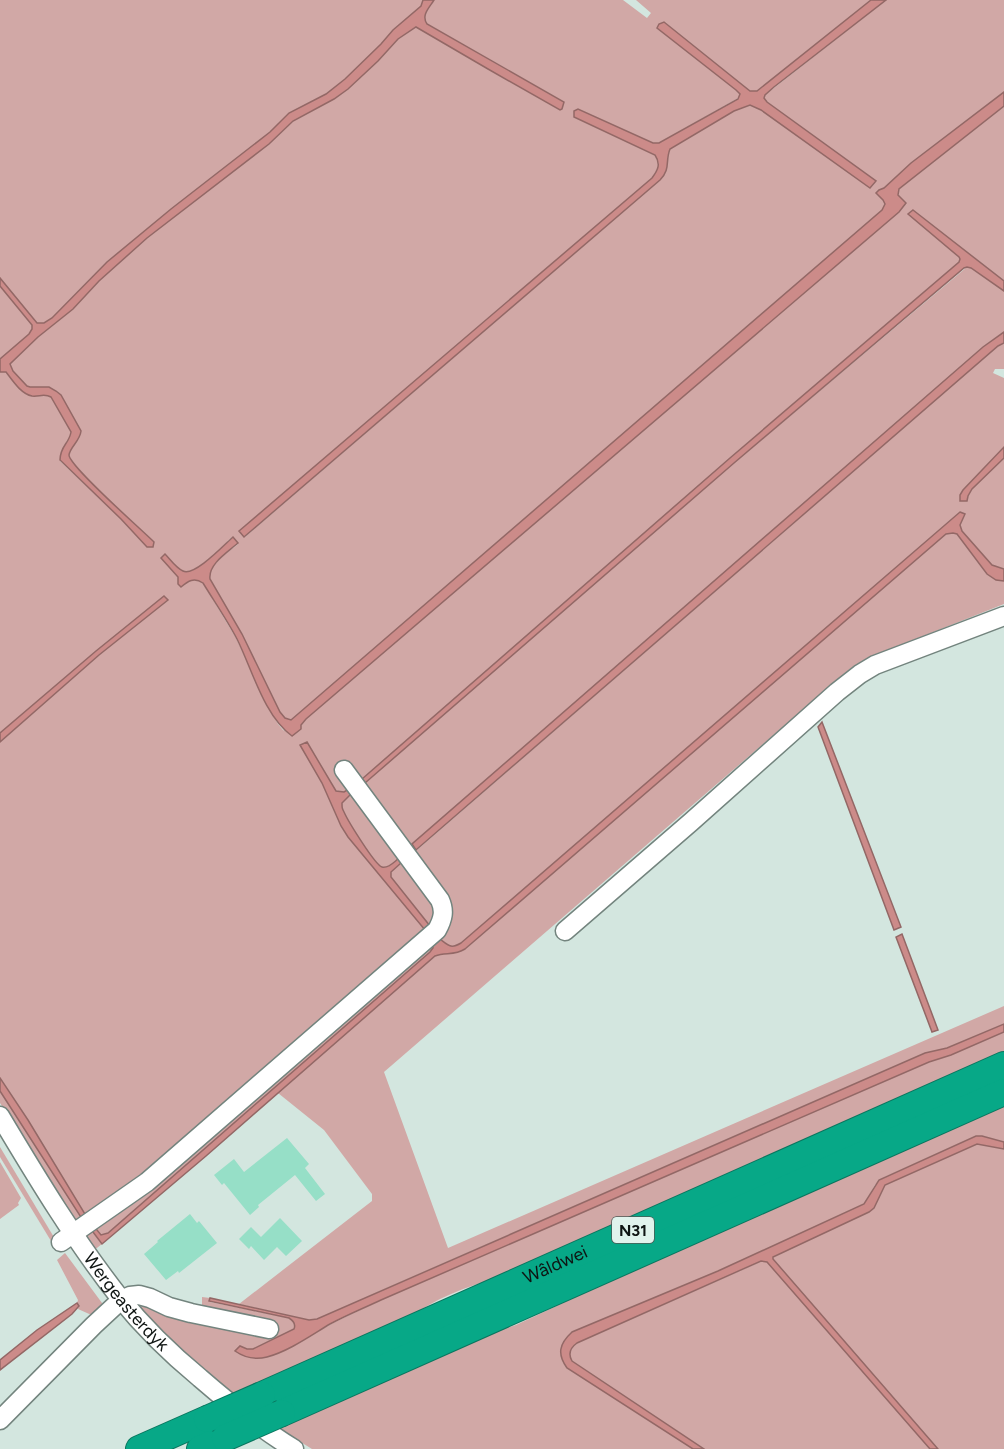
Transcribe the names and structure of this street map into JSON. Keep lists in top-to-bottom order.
{
  "streets": {
    "highway": ["N31", "Wâldwei"],
    "street": ["Wergeasterdyk"]
  }
}
